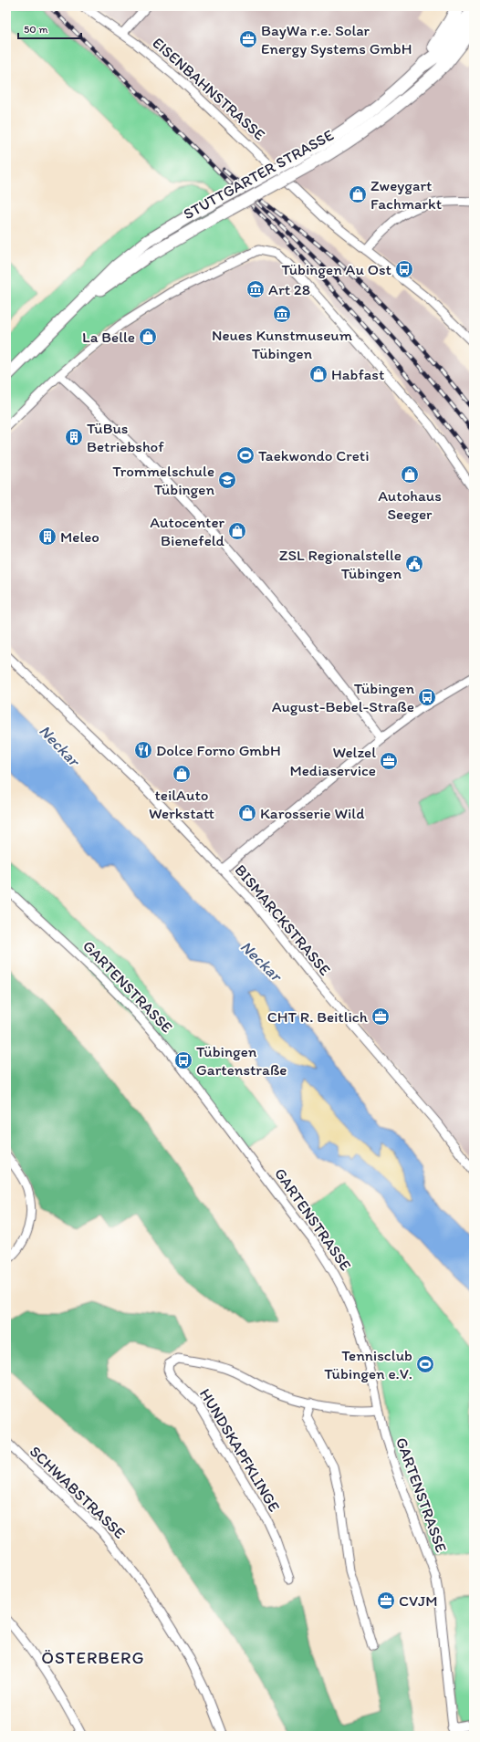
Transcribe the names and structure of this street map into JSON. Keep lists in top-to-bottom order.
{
  "streets": {
    "main road": ["STUTTGARTER STRASSE"],
    "street": [
      "EISENBAHNSTRASSE",
      "BISMARCKSTRASSE",
      "GARTENSTRASSE",
      "HUNDSKAPFKLINGE",
      "SCHWABSTRASSE"
    ]
  },
  "crossings": [
    ["GARTENSTRASSE", "HUNDSKAPFKLINGE"]
  ],
  "districts": ["ÖSTERBERG"],
  "water": ["Neckar"],
  "places": {
    "office": [
      "BayWa r.e. Solar Energy Systems GmbH",
      "Welzel Mediaservice",
      "CHT R. Beitlich",
      "CVJM"
    ],
    "shop": [
      "Zweygart Fachmarkt",
      "La Belle",
      "Habfast",
      "Autohaus Seeger",
      "Autocenter Bienefeld",
      "teilAuto Werkstatt",
      "Karosserie Wild"
    ],
    "bus stop": ["Tübingen Au Ost", "Tübingen August-Bebel-Straße", "Tübingen Gartenstraße"],
    "museum": ["Art 28", "Neues Kunstmuseum Tübingen"],
    "building": ["TüBus Betriebshof", "Meleo"],
    "sports": ["Taekwondo Creti", "Tennisclub Tübingen e.V."],
    "school or university": ["Trommelschule Tübingen"],
    "public building": ["ZSL Regionalstelle Tübingen"],
    "restaurant": ["Dolce Forno GmbH"]
  },
  "scale_bar": "50 m"
}
